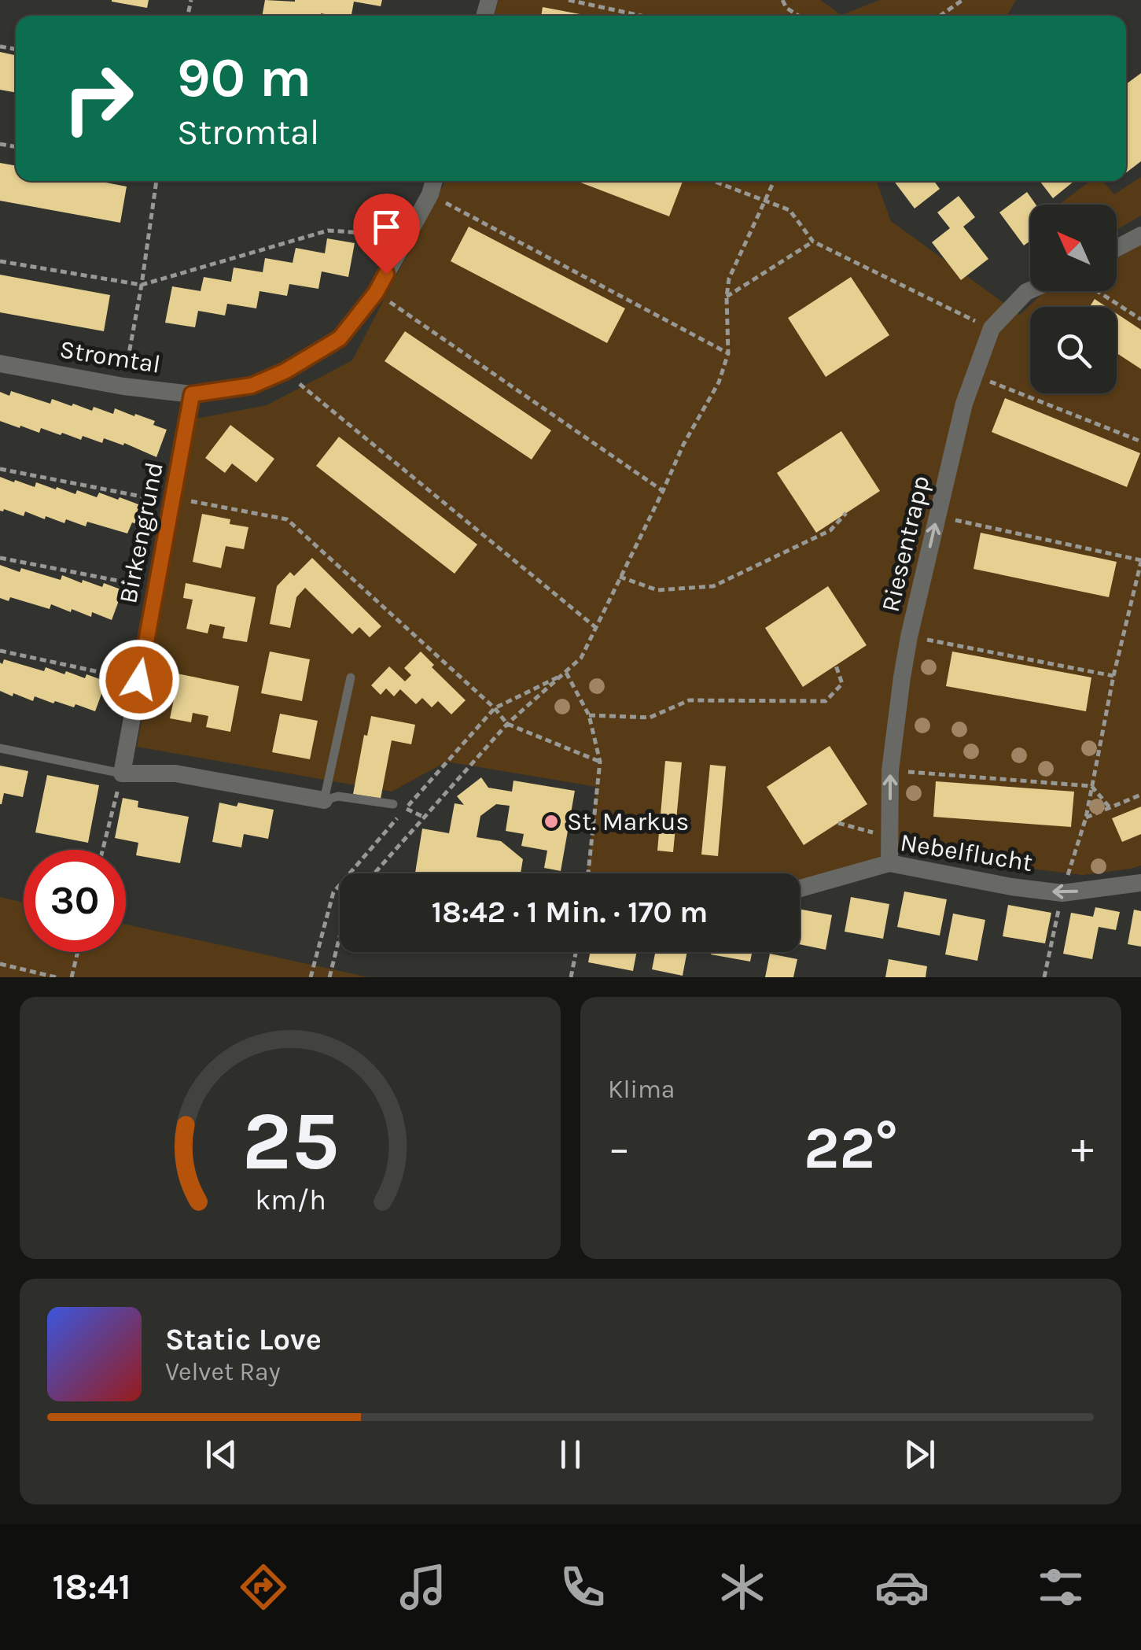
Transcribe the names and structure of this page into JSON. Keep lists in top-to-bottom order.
{
  "streets": {
    "street": [
      "Stromtal",
      "Birkengrund",
      "Riesentrapp",
      "Nebelflucht"
    ]
  },
  "crossings": [
    ["Stromtal", "Birkengrund"],
    ["Riesentrapp", "Nebelflucht"]
  ],
  "places": ["St. Markus"],
  "north": "top left",
  "page": {
    "turn": ["90 m", "Stromtal"],
    "limit": "30",
    "trip": "18:42 · 1 Min. · 170 m",
    "tile": "Klima",
    "heat": ["−", "22°", "+"],
    "song": ["Static Love", "Velvet Ray"],
    "tabs": "18:41",
    "gauge": ["25", "km/h"]
  }
}
